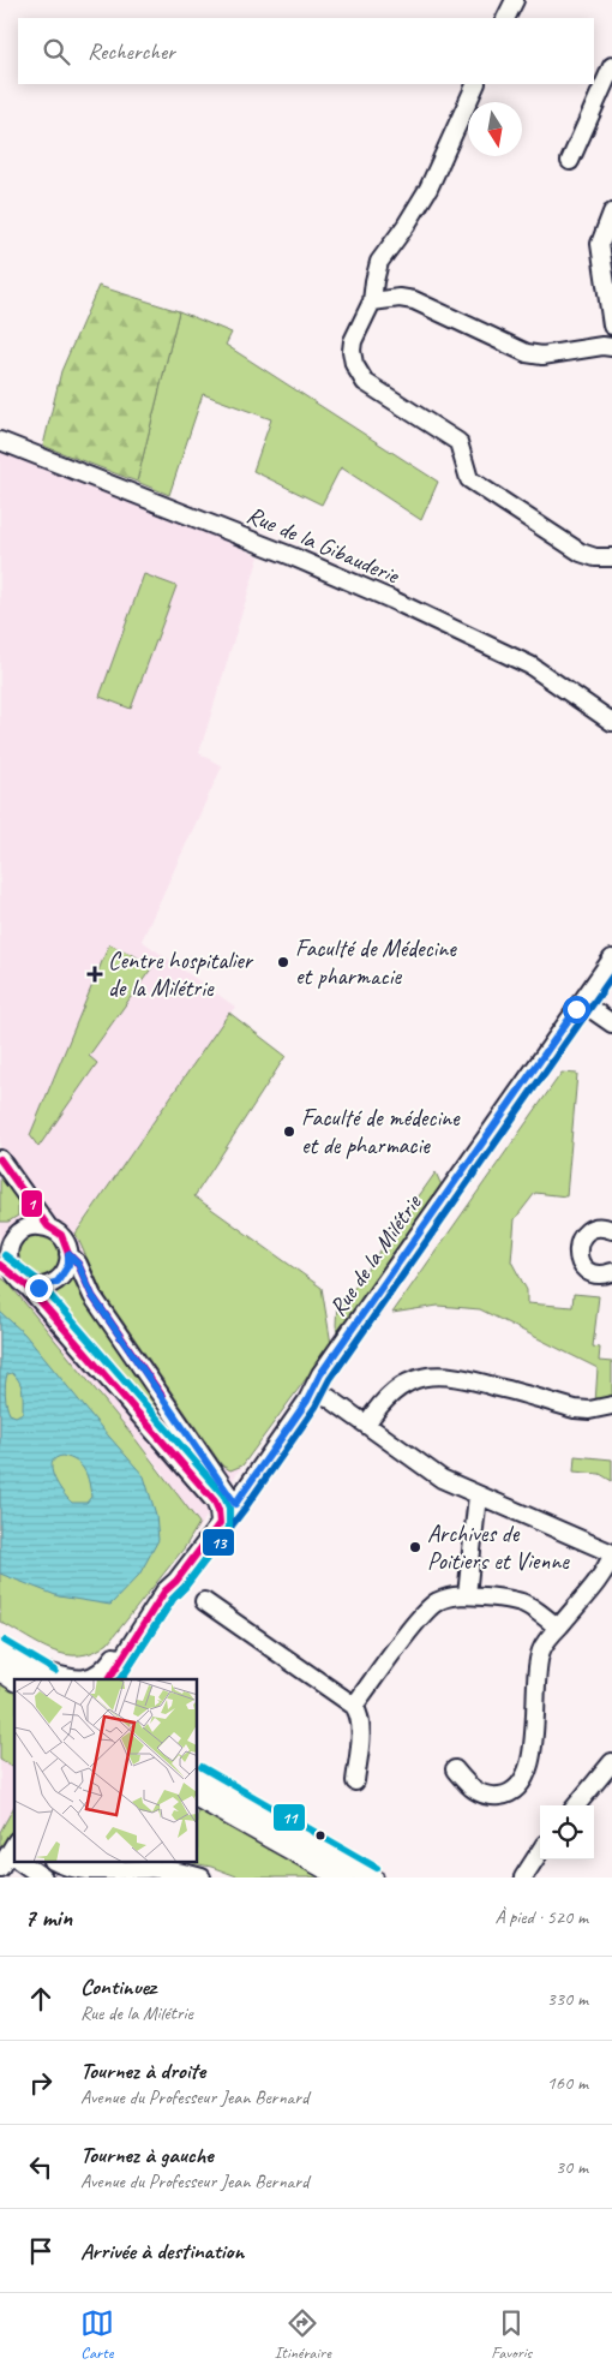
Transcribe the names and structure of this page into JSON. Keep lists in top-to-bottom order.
{
  "streets": {
    "street": ["Rue de la Gibauderie", "Rue de la Milétrie"]
  },
  "places": {
    "other": ["Faculté de Médecine et pharmacie", "Faculté de médecine et de pharmacie", "Archives de Poitiers et Vienne"],
    "health": ["Centre hospitalier de la Milétrie"]
  },
  "lines": ["transit line 13", "transit line 1", "transit line 11"],
  "north": "bottom",
  "page": {
    "search": "Rechercher",
    "heading": ["7 min", "À pied · 520 m"],
    "list": [
      ["Continuez", "Rue de la Milétrie", "330 m"],
      ["Tournez à droite", "Avenue du Professeur Jean Bernard", "160 m"],
      ["Tournez à gauche", "Avenue du Professeur Jean Bernard", "30 m"],
      "Arrivée à destination"
    ],
    "nav": ["Carte", "Itinéraire", "Favoris"]
  }
}
